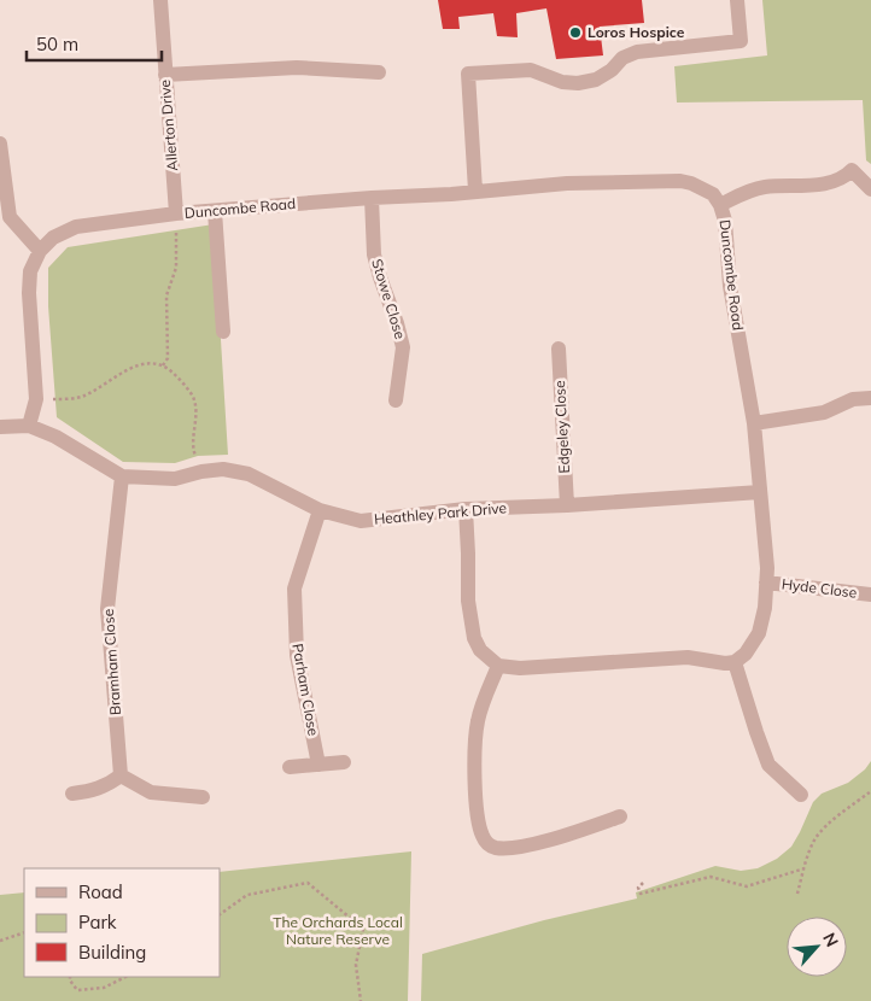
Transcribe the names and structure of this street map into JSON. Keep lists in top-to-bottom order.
{
  "streets": {
    "street": [
      "Allerton Drive",
      "Duncombe Road",
      "Stowe Close",
      "Edgeley Close",
      "Heathley Park Drive",
      "Hyde Close",
      "Bramham Close",
      "Parham Close"
    ]
  },
  "crossings": [
    ["Allerton Drive", "Duncombe Road"],
    ["Duncombe Road", "Stowe Close"],
    ["Duncombe Road", "Heathley Park Drive"],
    ["Duncombe Road", "Hyde Close"],
    ["Edgeley Close", "Heathley Park Drive"],
    ["Heathley Park Drive", "Bramham Close"],
    ["Heathley Park Drive", "Parham Close"]
  ],
  "parks": ["The Orchards Local Nature Reserve"],
  "places": ["Loros Hospice"],
  "legend": ["Road", "Park", "Building"],
  "scale_bar": "50 m",
  "north": "top right"
}
